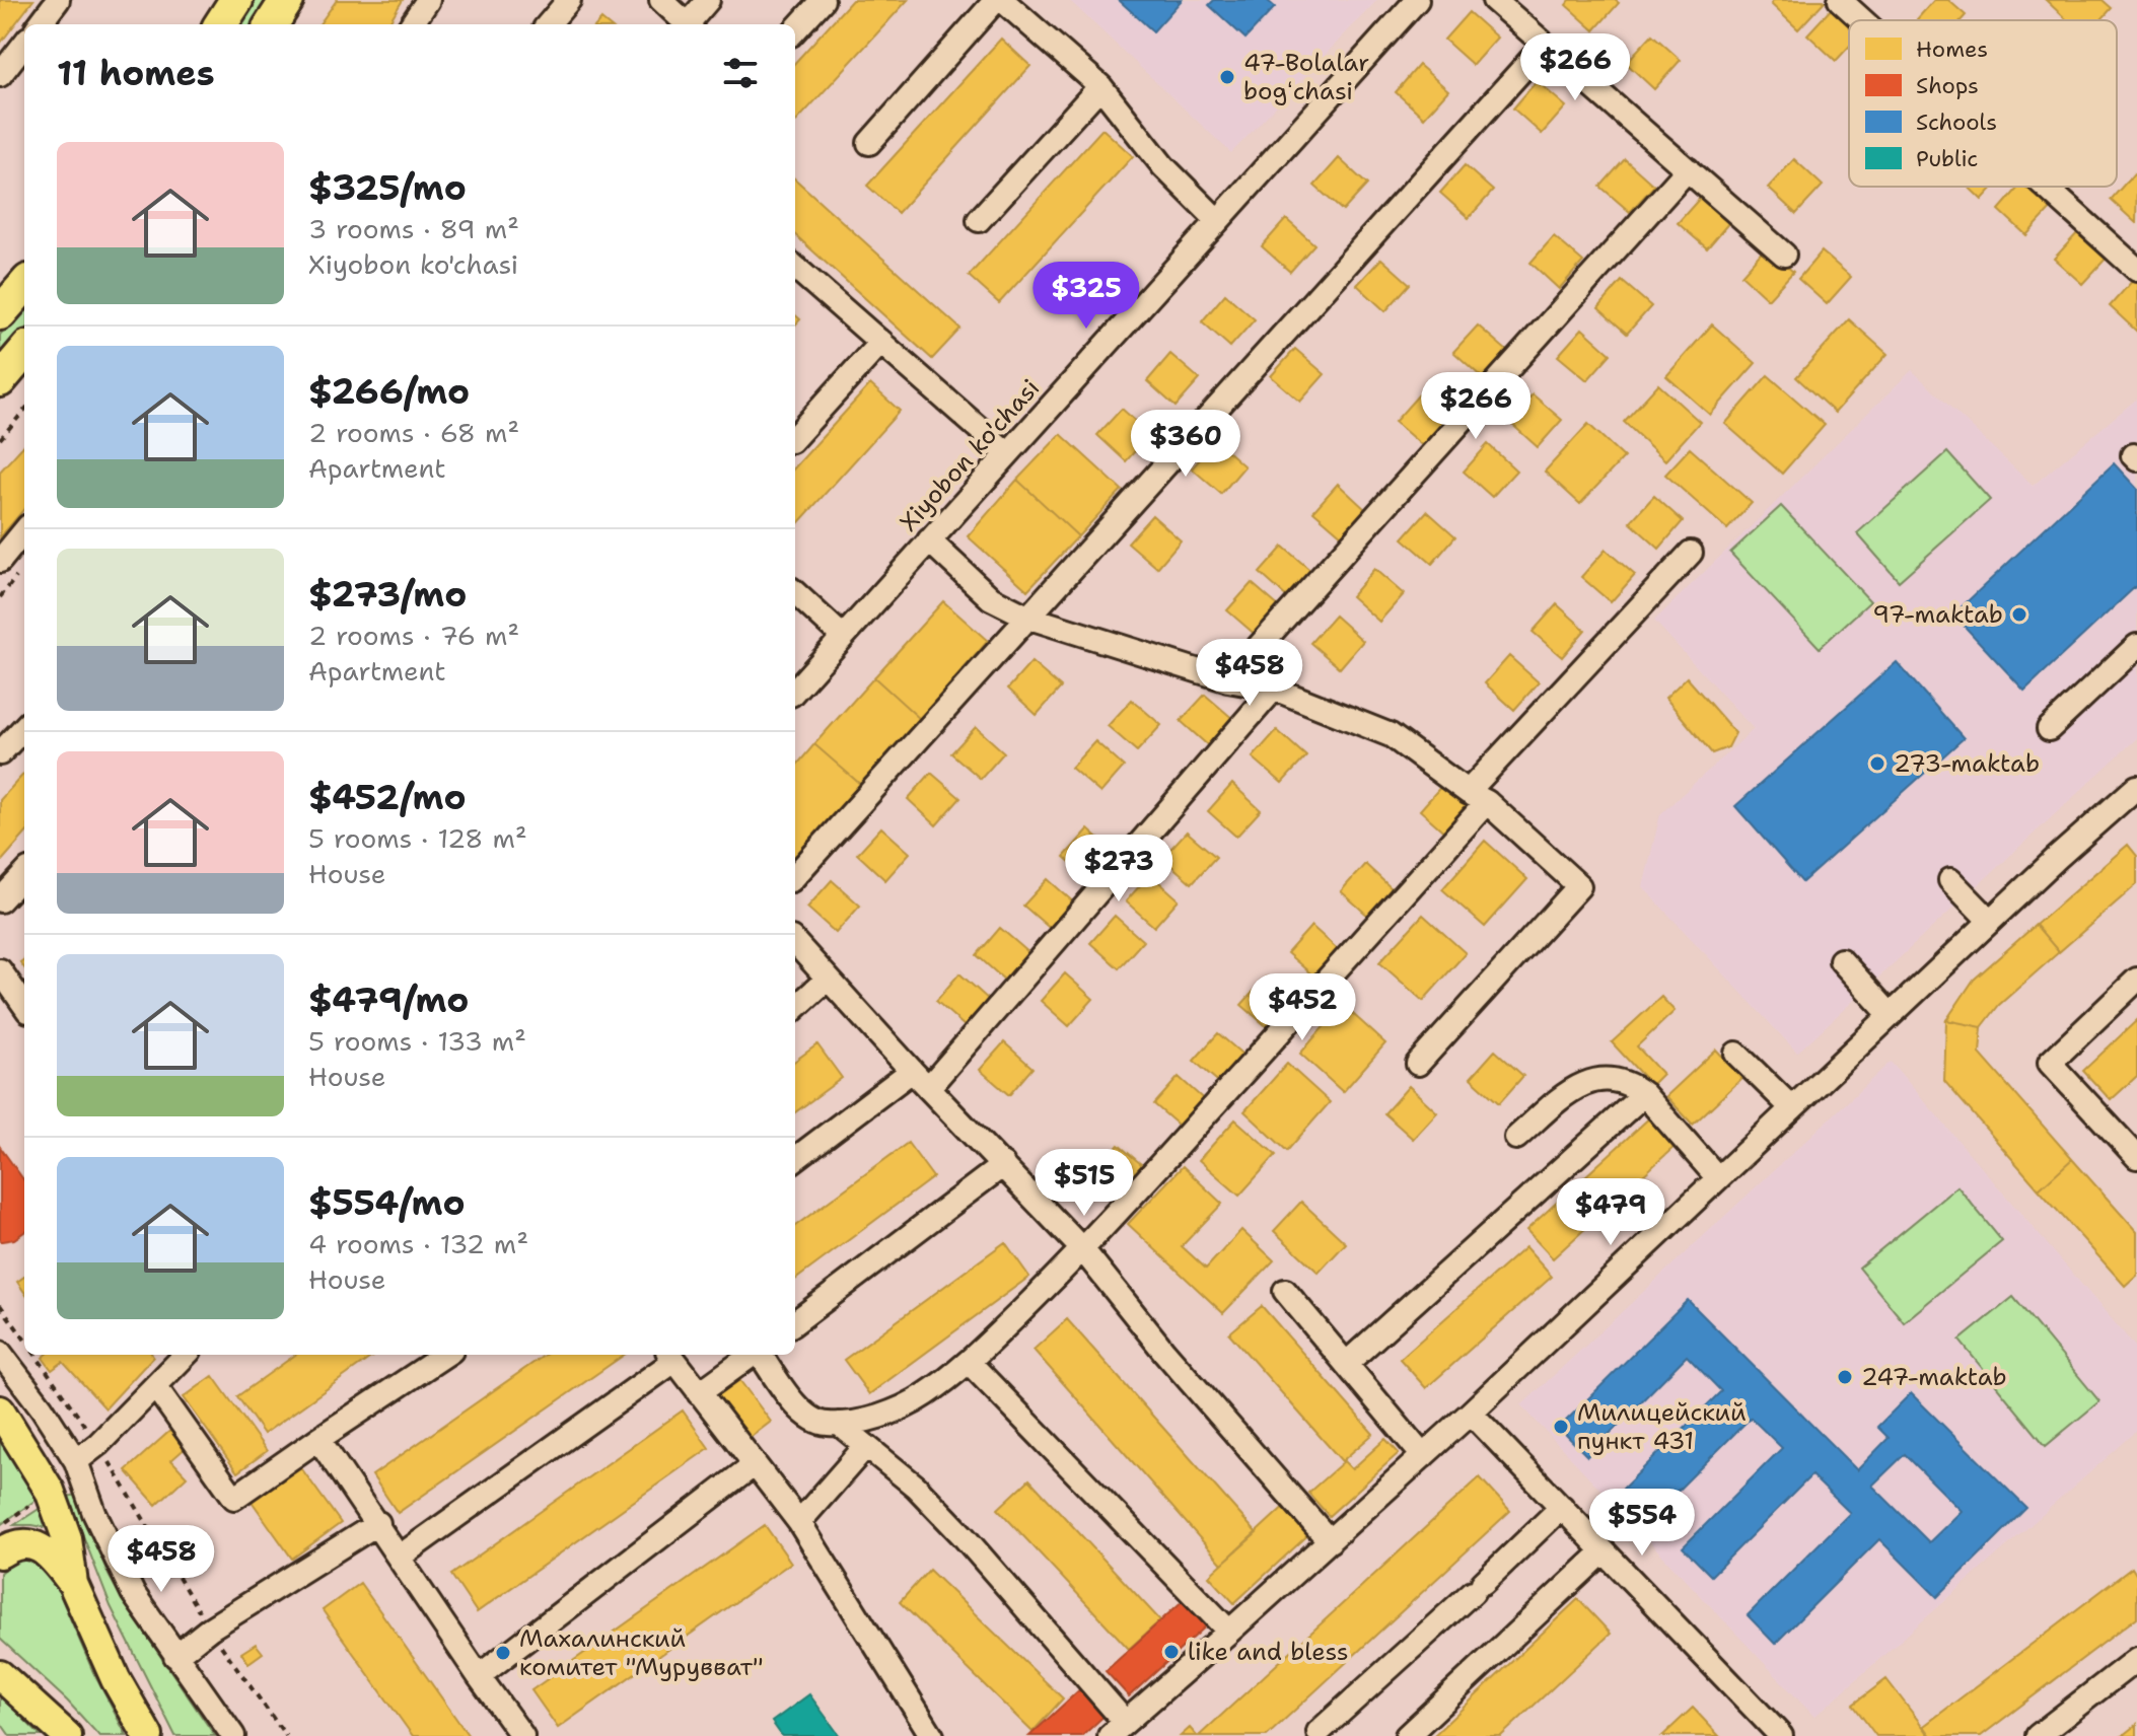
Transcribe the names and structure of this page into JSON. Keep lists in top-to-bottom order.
{
  "streets": {
    "street": ["Xiyobon ko'chasi"]
  },
  "places": [
    "47-Bolalar bogʻchasi",
    "97-maktab",
    "273-maktab",
    "247-maktab",
    "Милицейский пункт 431",
    "like and bless",
    "Махалинский комитет \"Мурувват\""
  ],
  "legend": [
    "Homes",
    "Shops",
    "Schools",
    "Public"
  ],
  "page": {
    "heading": "11 homes",
    "price": [
      "$266",
      "$325",
      "$266",
      "$360",
      "$458",
      "$273",
      "$452",
      "$515",
      "$479",
      "$554",
      "$458"
    ],
    "list": [
      {
        "name": "$325/mo",
        "note": "3 rooms · 89 m² · Xiyobon ko'chasi"
      },
      {
        "name": "$266/mo",
        "note": "2 rooms · 68 m² · Apartment"
      },
      {
        "name": "$273/mo",
        "note": "2 rooms · 76 m² · Apartment"
      },
      {
        "name": "$452/mo",
        "note": "5 rooms · 128 m² · House"
      },
      {
        "name": "$479/mo",
        "note": "5 rooms · 133 m² · House"
      },
      {
        "name": "$554/mo",
        "note": "4 rooms · 132 m² · House"
      }
    ]
  }
}
